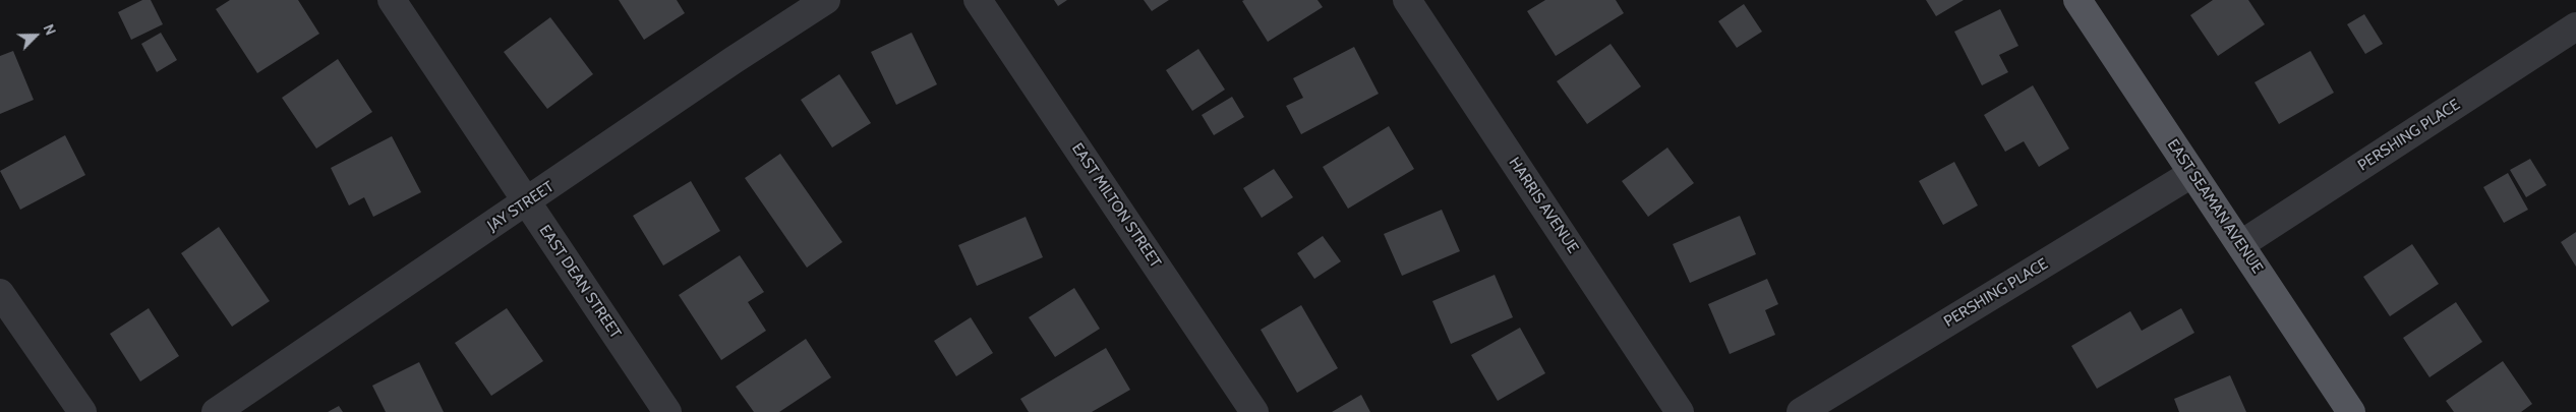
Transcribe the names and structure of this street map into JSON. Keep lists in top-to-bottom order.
{
  "streets": {
    "main road": ["EAST SEAMAN AVENUE"],
    "street": [
      "PERSHING PLACE",
      "EAST MILTON STREET",
      "HARRIS AVENUE",
      "JAY STREET",
      "EAST DEAN STREET"
    ]
  },
  "crossings": [
    ["PERSHING PLACE", "EAST SEAMAN AVENUE"],
    ["JAY STREET", "EAST DEAN STREET"]
  ],
  "north": "top right"
}
